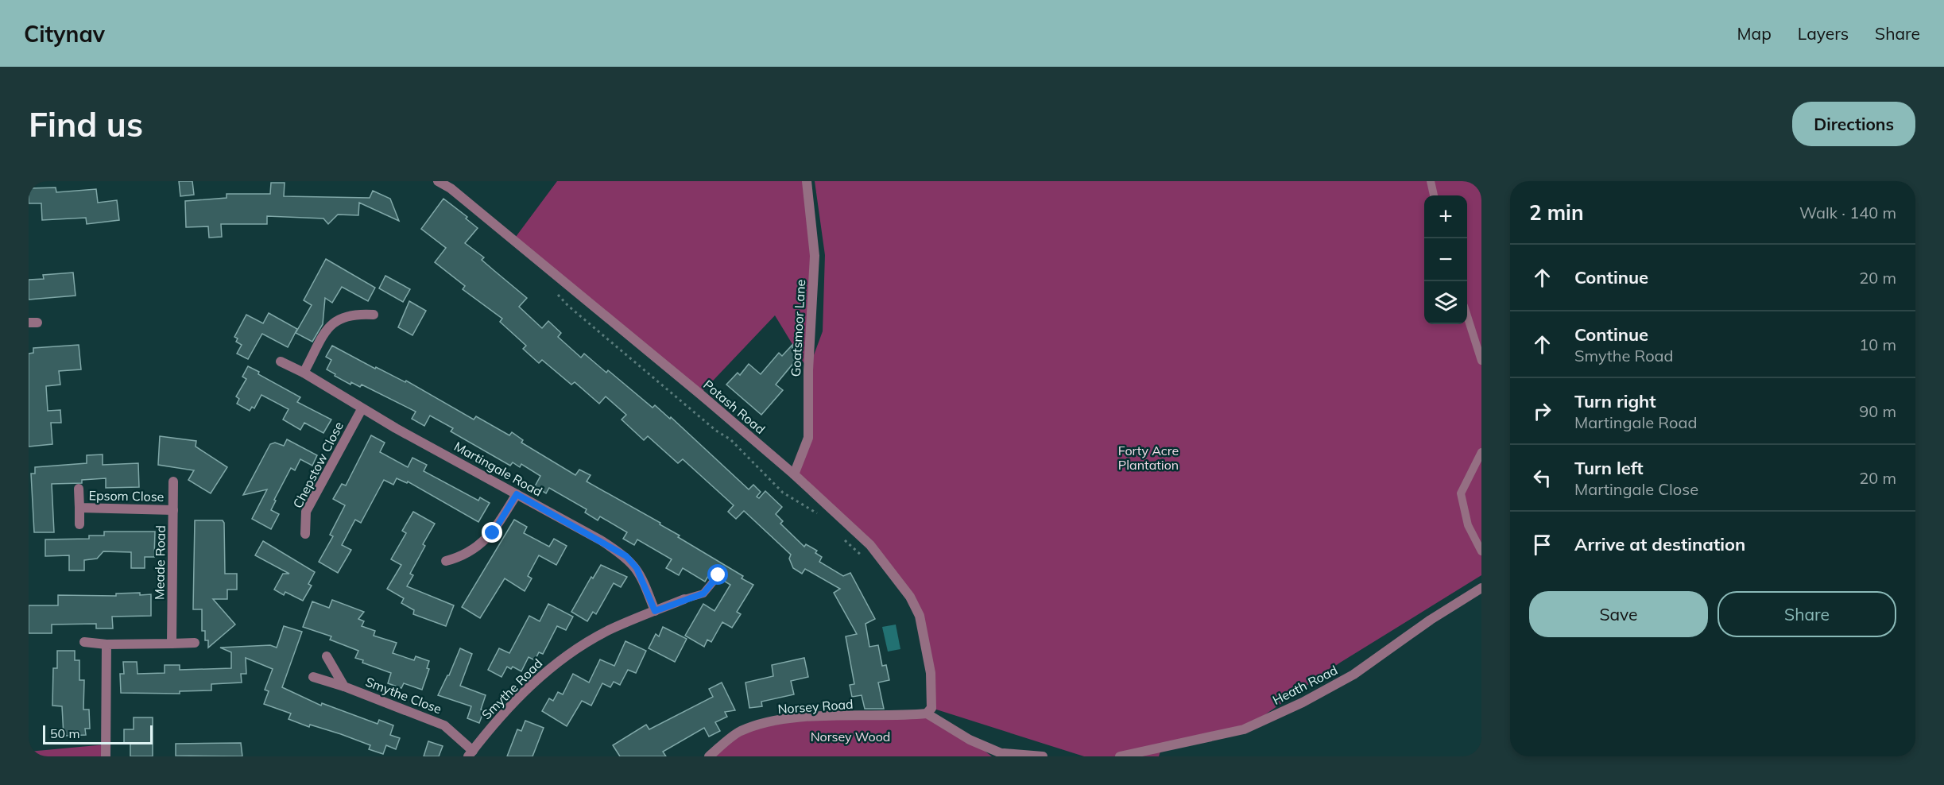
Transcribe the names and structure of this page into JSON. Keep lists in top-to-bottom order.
{
  "streets": {
    "street": [
      "Goatsmoor Lane",
      "Potash Road",
      "Chepstow Close",
      "Martingale Road",
      "Epsom Close",
      "Meade Road",
      "Heath Road",
      "Smythe Road",
      "Smythe Close",
      "Norsey Road"
    ]
  },
  "crossings": [
    ["Goatsmoor Lane", "Potash Road"],
    ["Potash Road", "Norsey Road"],
    ["Chepstow Close", "Martingale Road"],
    ["Martingale Road", "Smythe Road"],
    ["Epsom Close", "Meade Road"],
    ["Smythe Road", "Smythe Close"]
  ],
  "parks": ["Forty Acre Plantation", "Norsey Wood"],
  "scale_bar": "50 m",
  "page": {
    "header": "Citynav",
    "nav": ["Map", "Layers", "Share"],
    "buttons": [
      "Directions",
      ["Save", "Share"]
    ],
    "title": "Find us",
    "heading": ["2 min", "Walk · 140 m"],
    "map_buttons": ["+", "−"],
    "list": [
      ["Continue", "20 m"],
      ["Continue", "Smythe Road", "10 m"],
      ["Turn right", "Martingale Road", "90 m"],
      ["Turn left", "Martingale Close", "20 m"],
      "Arrive at destination"
    ],
    "scale": "50 m"
  }
}
